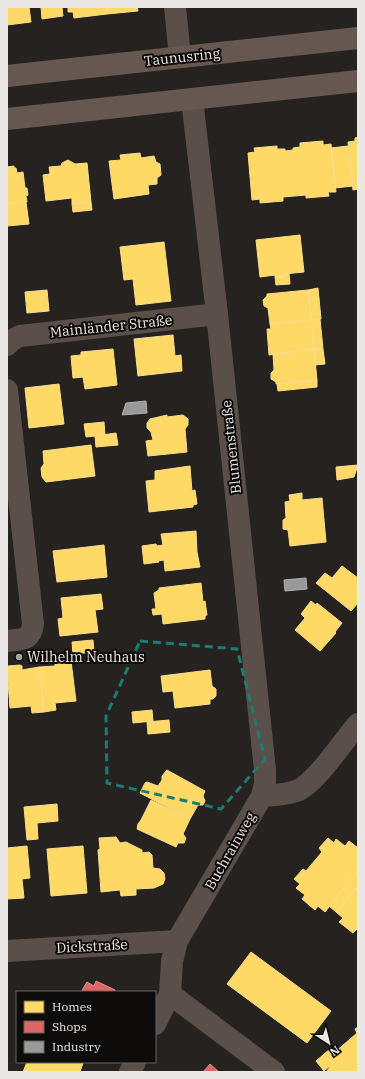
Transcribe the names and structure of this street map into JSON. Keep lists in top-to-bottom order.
{
  "streets": {
    "main road": ["Taunusring"],
    "street": [
      "Mainländer Straße",
      "Blumenstraße",
      "Buchrainweg",
      "Dickstraße"
    ]
  },
  "crossings": [
    ["Mainländer Straße", "Blumenstraße"],
    ["Blumenstraße", "Buchrainweg"],
    ["Buchrainweg", "Dickstraße"]
  ],
  "places": ["Wilhelm Neuhaus"],
  "legend": ["Homes", "Shops", "Industry"],
  "north": "bottom right"
}
